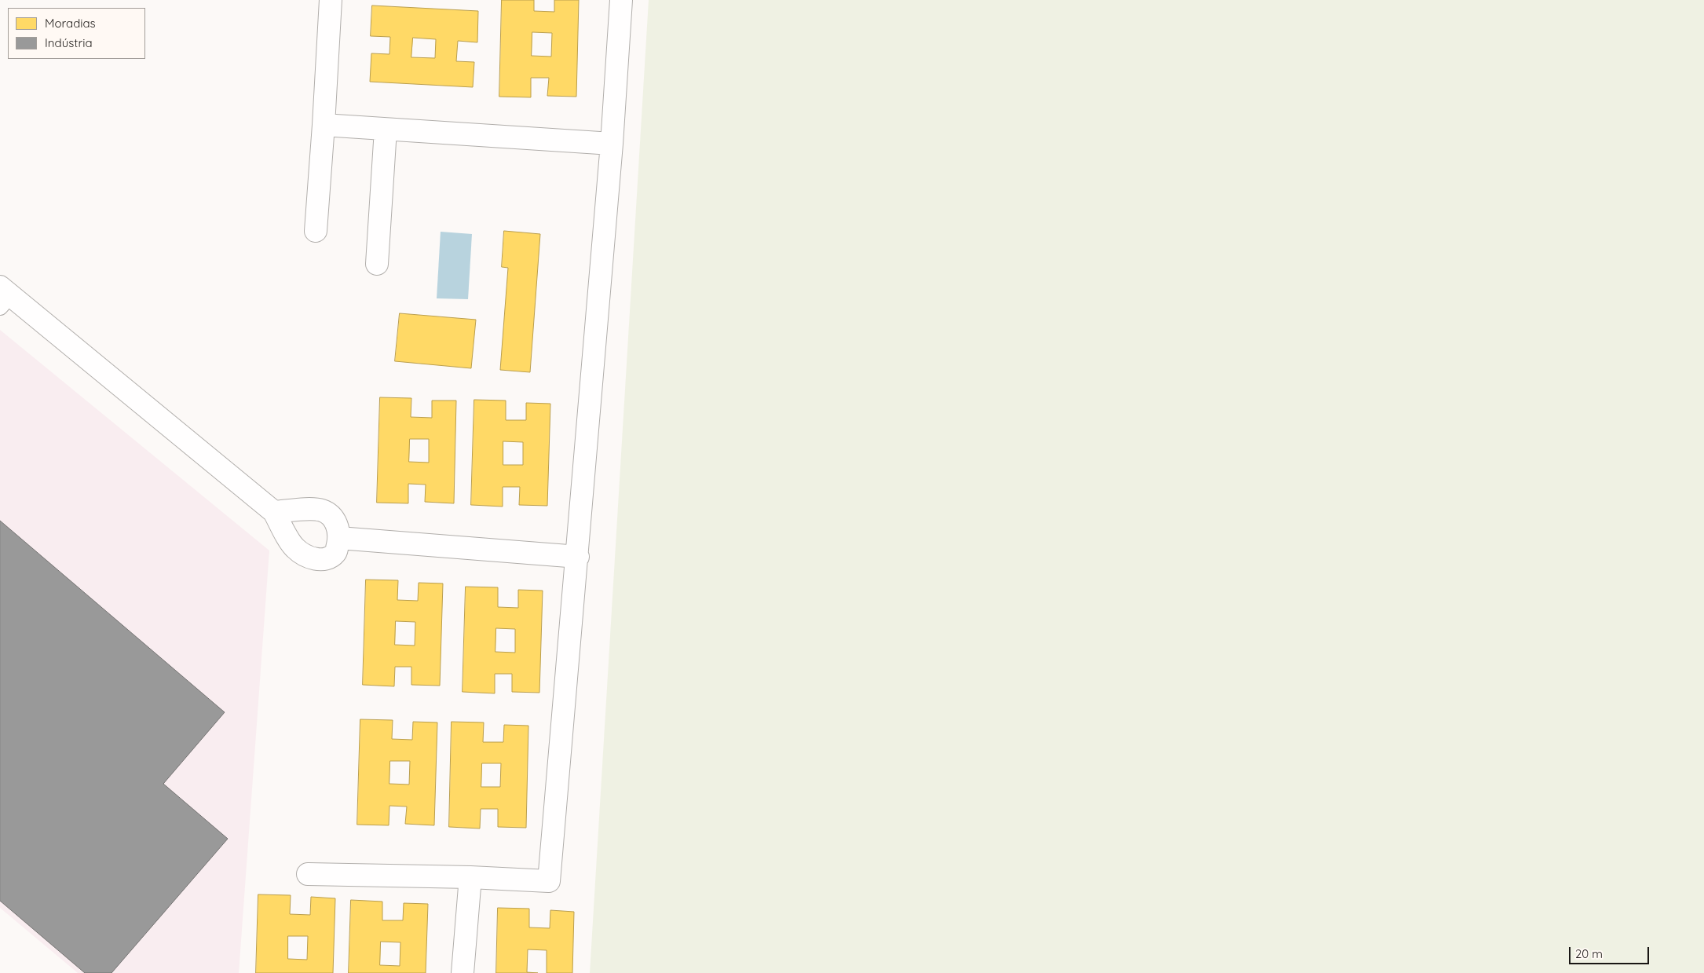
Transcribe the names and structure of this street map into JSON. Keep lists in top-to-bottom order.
{
  "legend": ["Moradias", "Indústria"],
  "scale_bar": "20 m"
}
